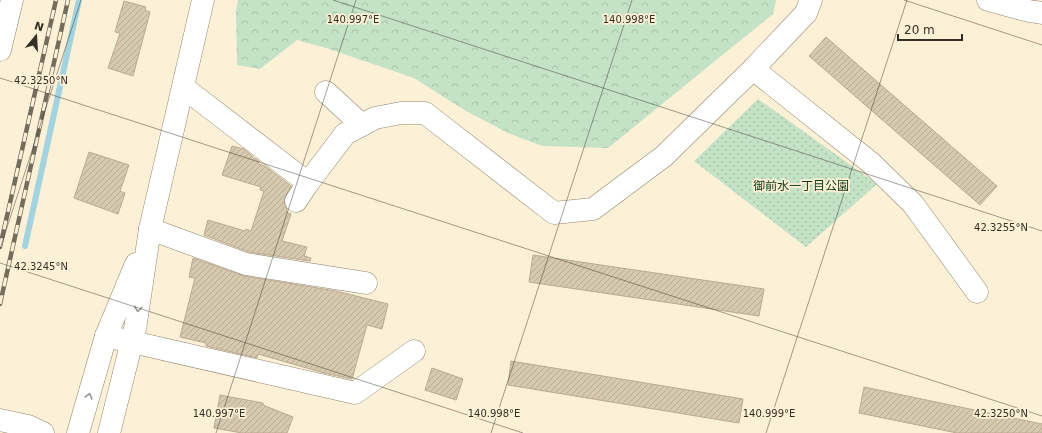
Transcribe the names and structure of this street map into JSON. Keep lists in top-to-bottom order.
{
  "parks": ["御前水一丁目公園"],
  "scale_bar": "20 m",
  "north": "top",
  "coordinates": [
    "140.997°E",
    "140.998°E",
    "42.3250°N",
    "42.3255°N",
    "42.3245°N",
    "140.999°E"
  ]
}
